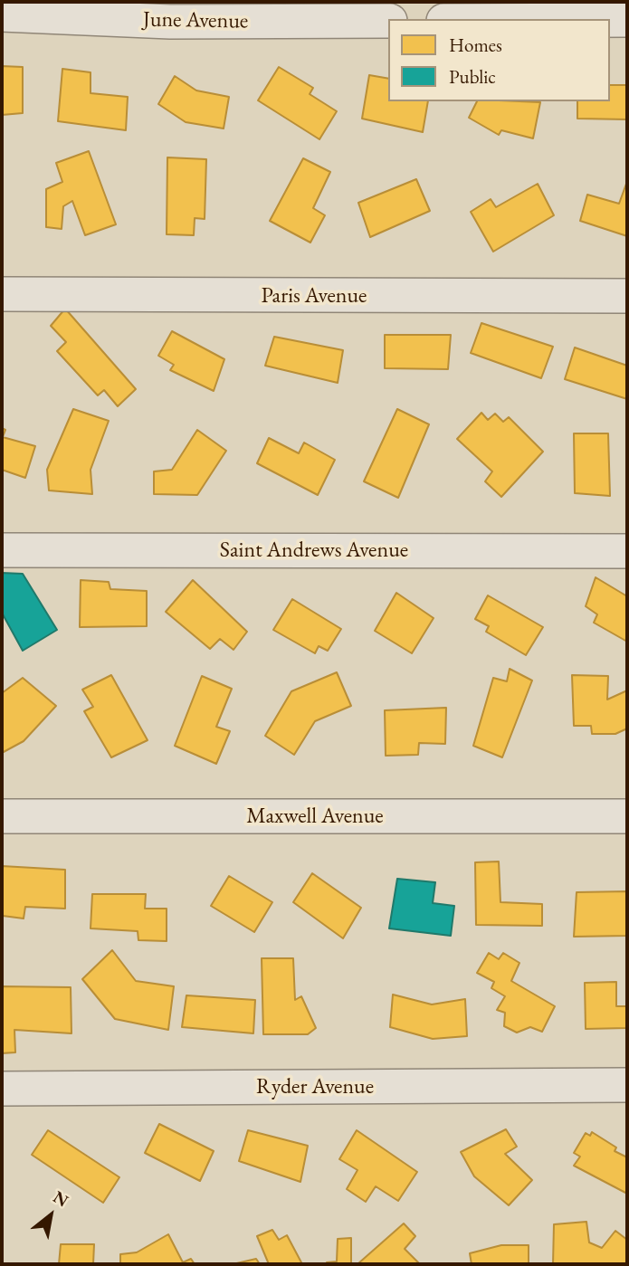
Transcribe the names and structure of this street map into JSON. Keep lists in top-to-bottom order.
{
  "streets": {
    "street": [
      "June Avenue",
      "Paris Avenue",
      "Saint Andrews Avenue",
      "Maxwell Avenue",
      "Ryder Avenue"
    ]
  },
  "legend": ["Homes", "Public"],
  "north": "top right"
}
